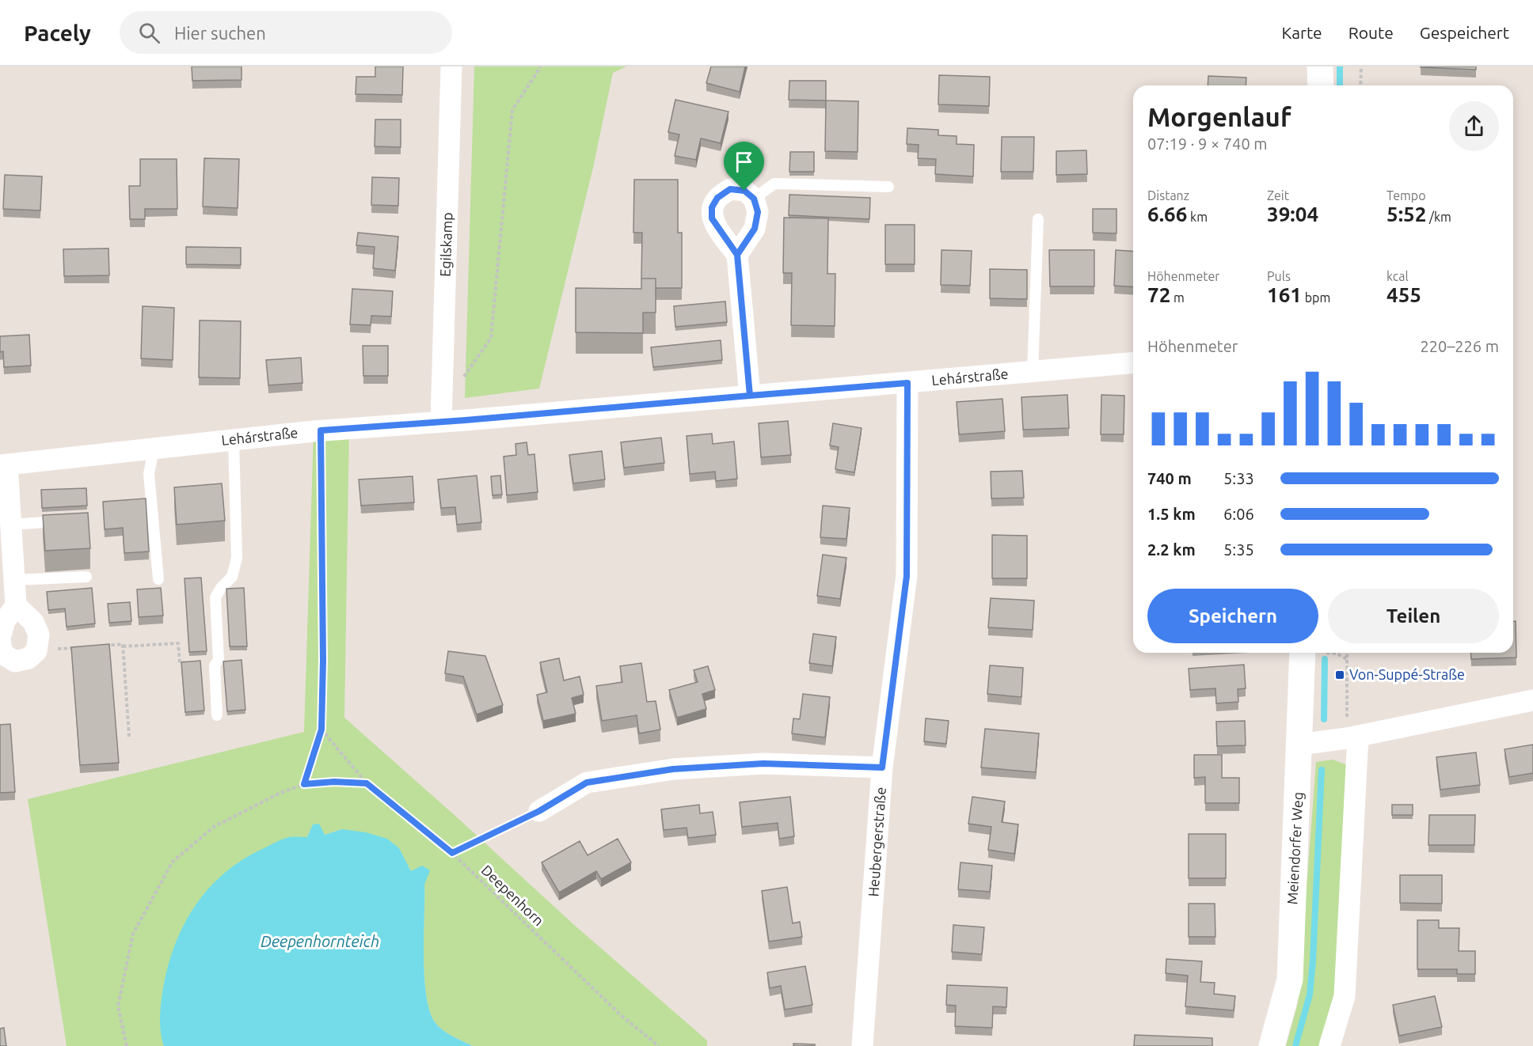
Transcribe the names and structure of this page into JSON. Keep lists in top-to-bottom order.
{
  "streets": {
    "street": [
      "Egilskamp",
      "Lehárstraße",
      "Heubergerstraße",
      "Meiendorfer Weg"
    ],
    "path": ["Deepenhorn"]
  },
  "crossings": [
    ["Egilskamp", "Lehárstraße"],
    ["Lehárstraße", "Heubergerstraße"]
  ],
  "water": ["Deepenhornteich"],
  "places": {
    "transit": ["Von-Suppé-Straße"]
  },
  "page": {
    "header": "Pacely",
    "search": "Hier suchen",
    "nav": ["Karte", "Route", "Gespeichert"],
    "heading": ["Morgenlauf", "07:19 · 9 × 740 m"],
    "stats": [
      ["Distanz", "6.66 km"],
      ["Zeit", "39:04"],
      ["Tempo", "5:52 /km"],
      ["Höhenmeter", "72 m"],
      ["Puls", "161 bpm"],
      ["kcal", "455"]
    ],
    "chart": ["Höhenmeter", "220–226 m"],
    "list": [
      {
        "name": "740 m",
        "note": "5:33"
      },
      {
        "name": "1.5 km",
        "note": "6:06"
      },
      {
        "name": "2.2 km",
        "note": "5:35"
      }
    ],
    "buttons": ["Speichern", "Teilen"]
  }
}
